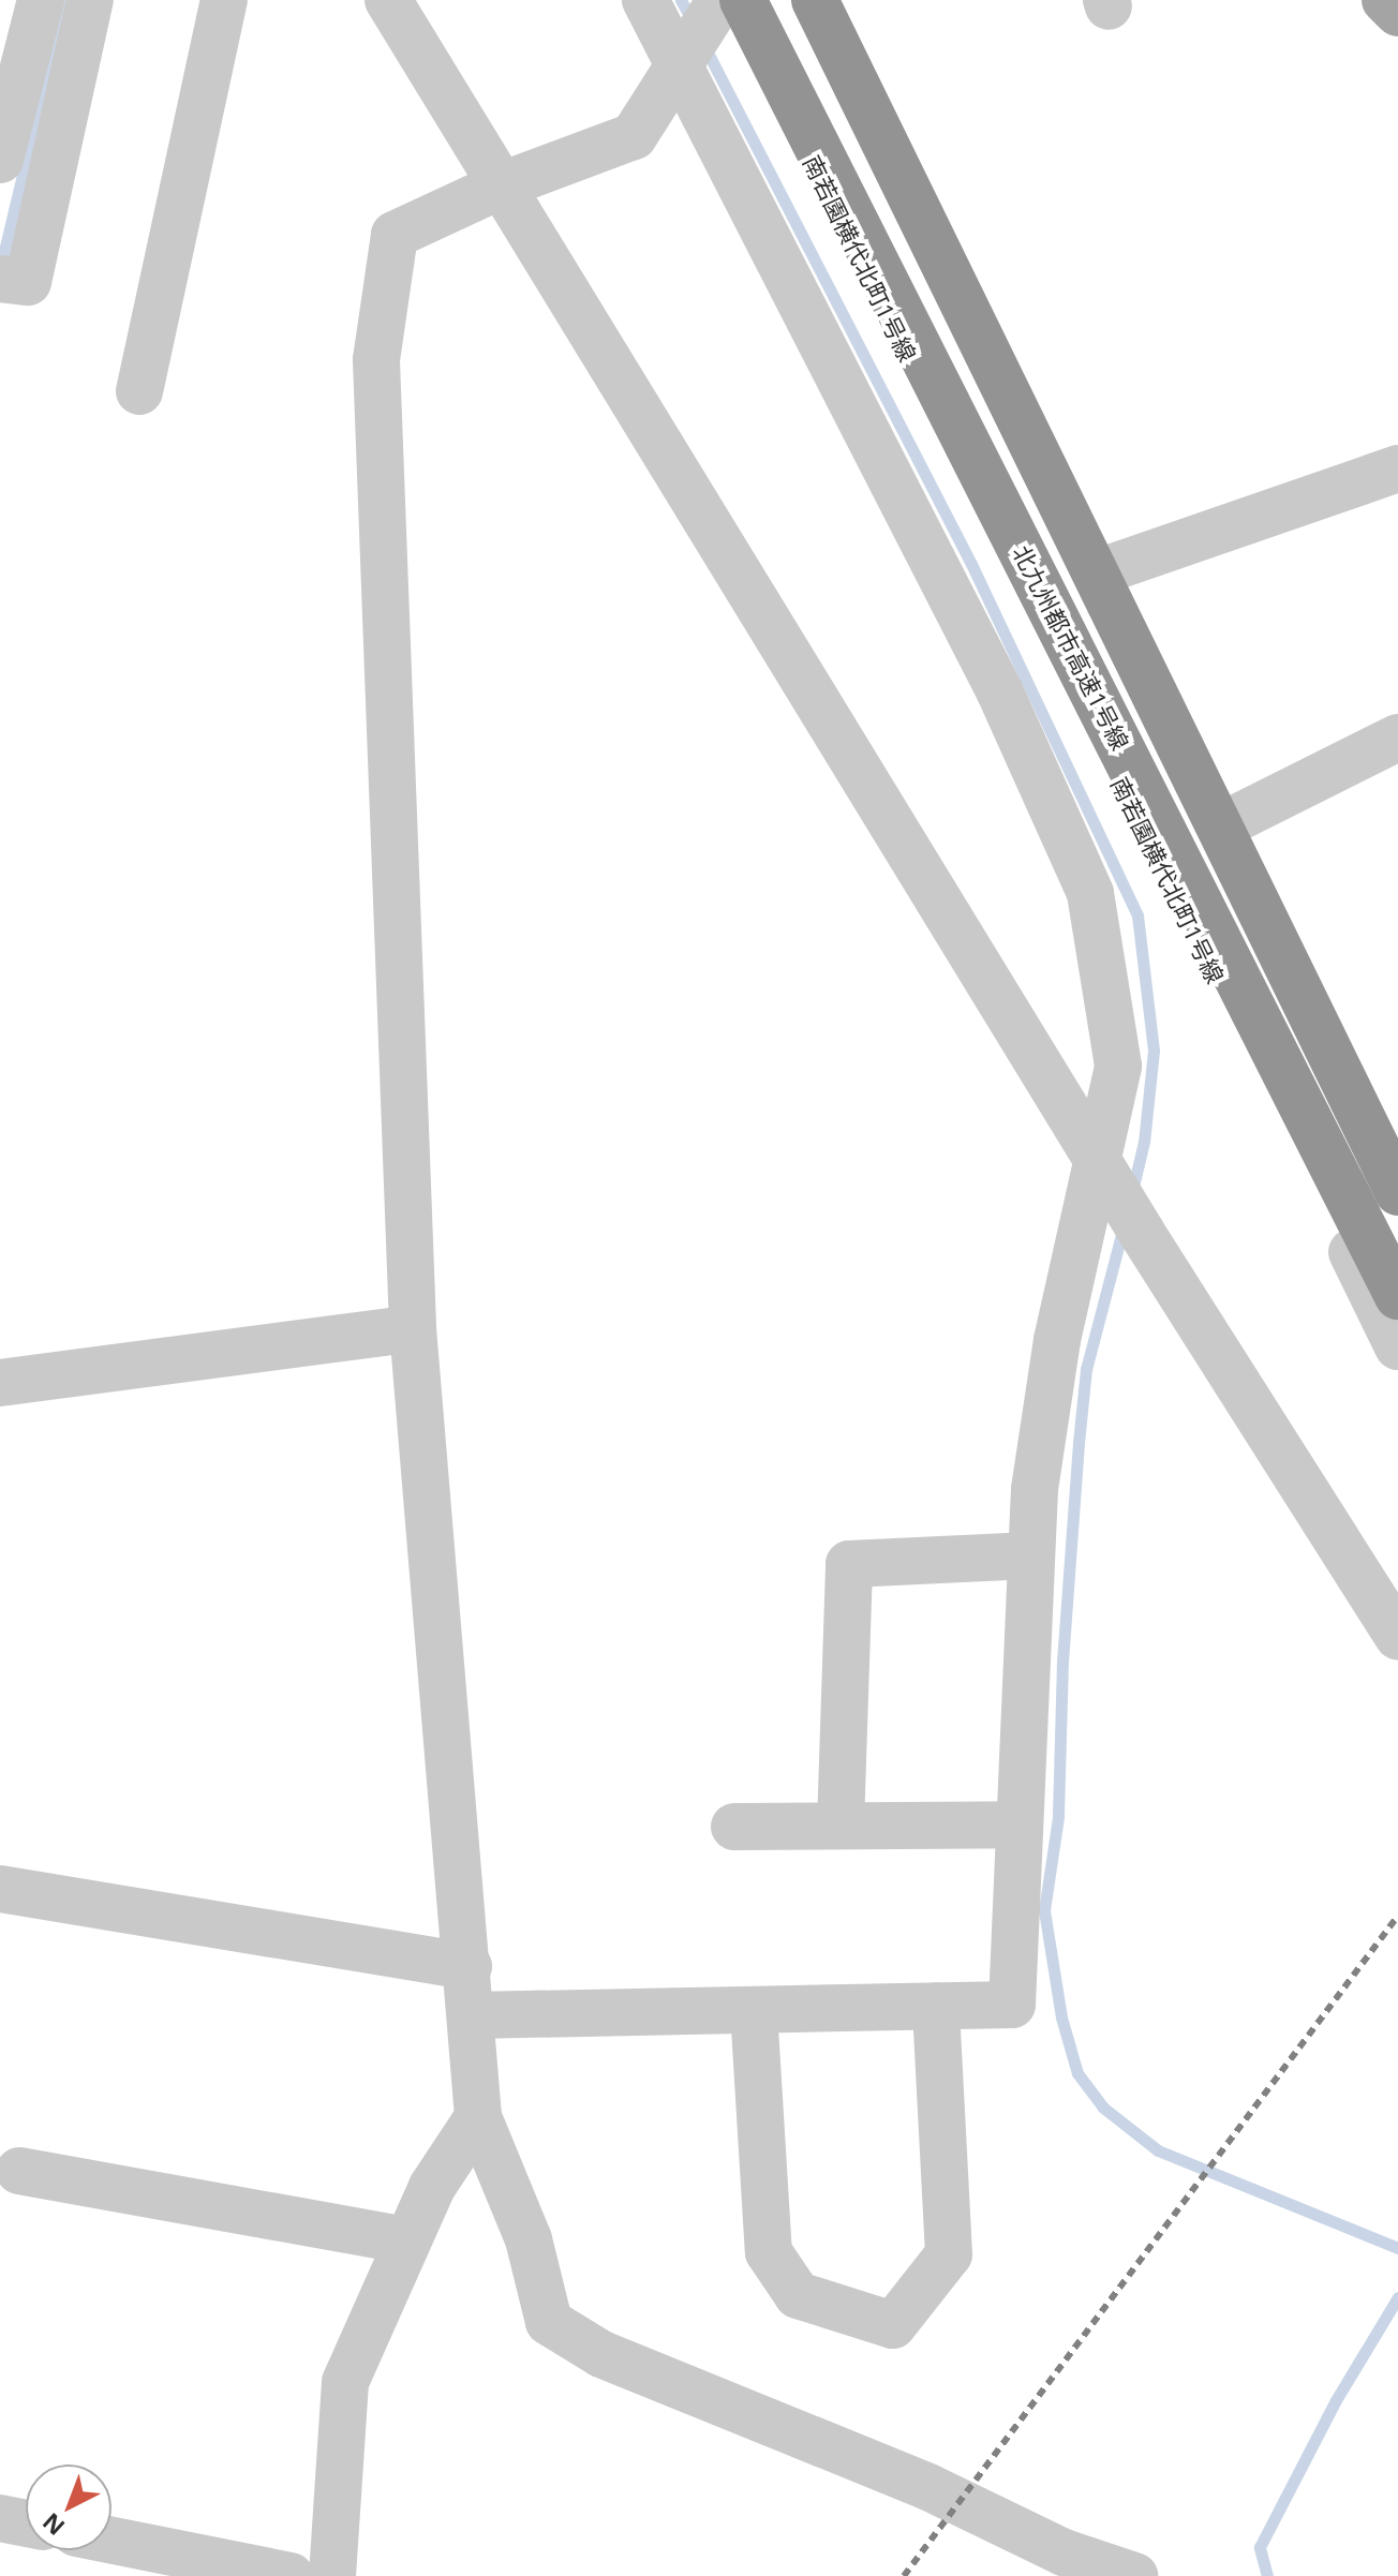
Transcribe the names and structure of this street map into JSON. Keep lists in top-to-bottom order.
{
  "streets": {
    "highway": ["北九州都市高速1号線"],
    "street": ["南若園横代北町1号線"]
  },
  "north": "bottom left"
}
